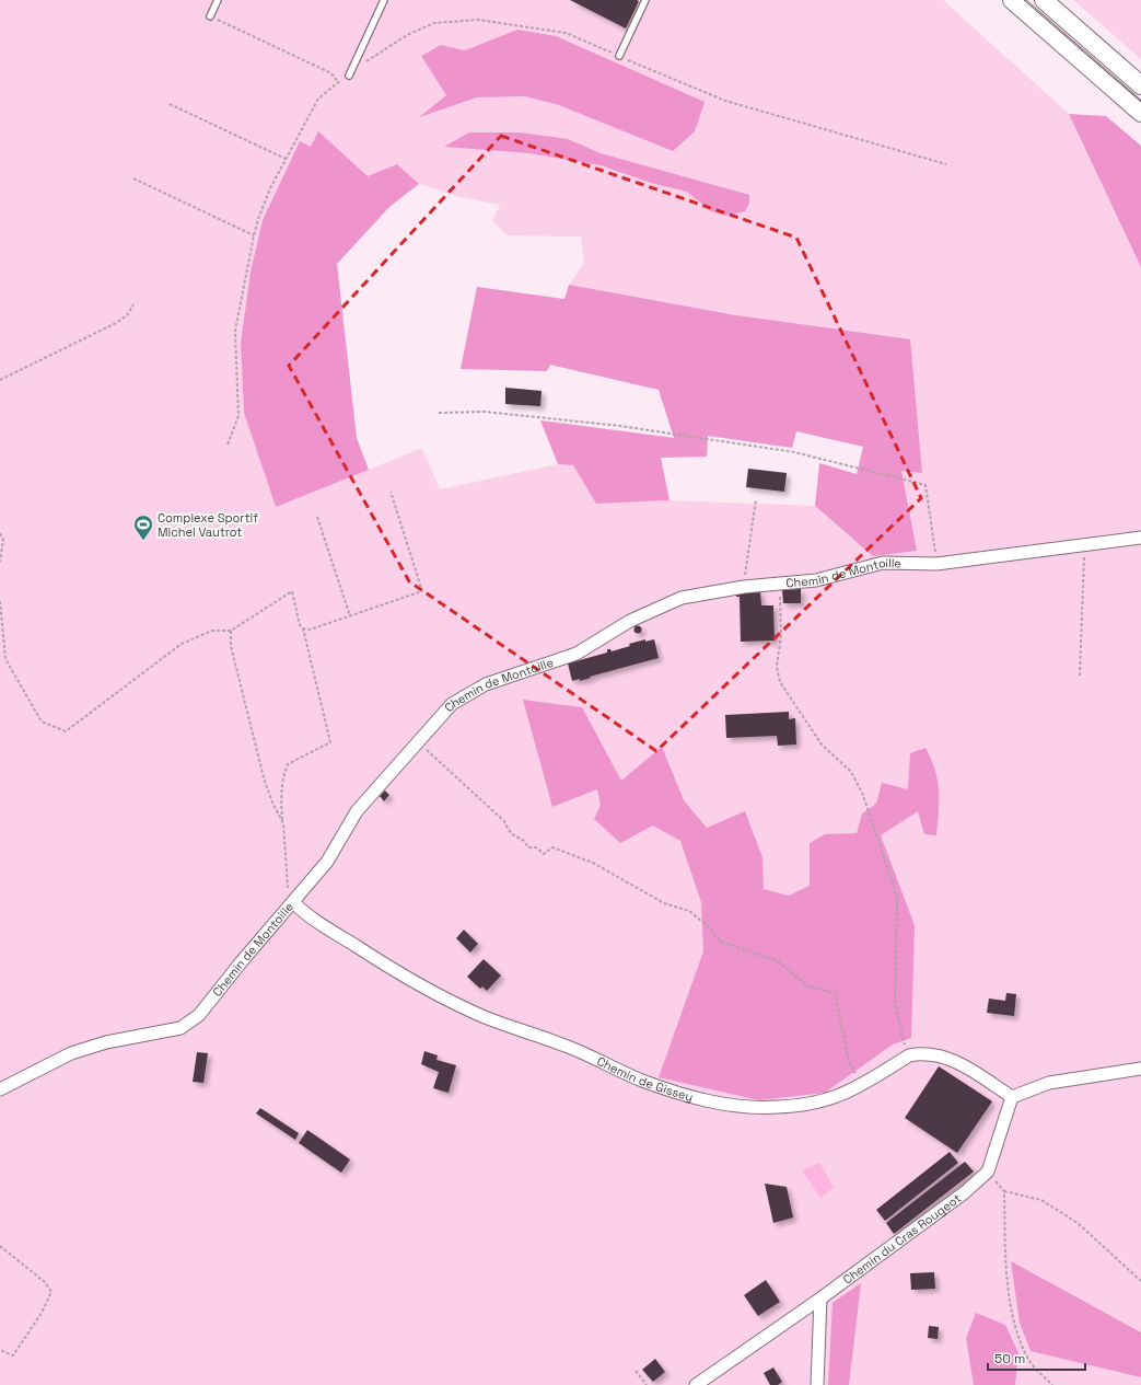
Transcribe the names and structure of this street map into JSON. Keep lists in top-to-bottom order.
{
  "streets": {
    "street": ["Chemin de Montoille", "Chemin de Gissey", "Chemin du Cras Rougeot"]
  },
  "crossings": [
    ["Chemin de Montoille", "Chemin de Gissey"],
    ["Chemin de Gissey", "Chemin du Cras Rougeot"]
  ],
  "places": {
    "sports": ["Complexe Sportif Michel Vautrot"]
  },
  "scale_bar": "50 m"
}
